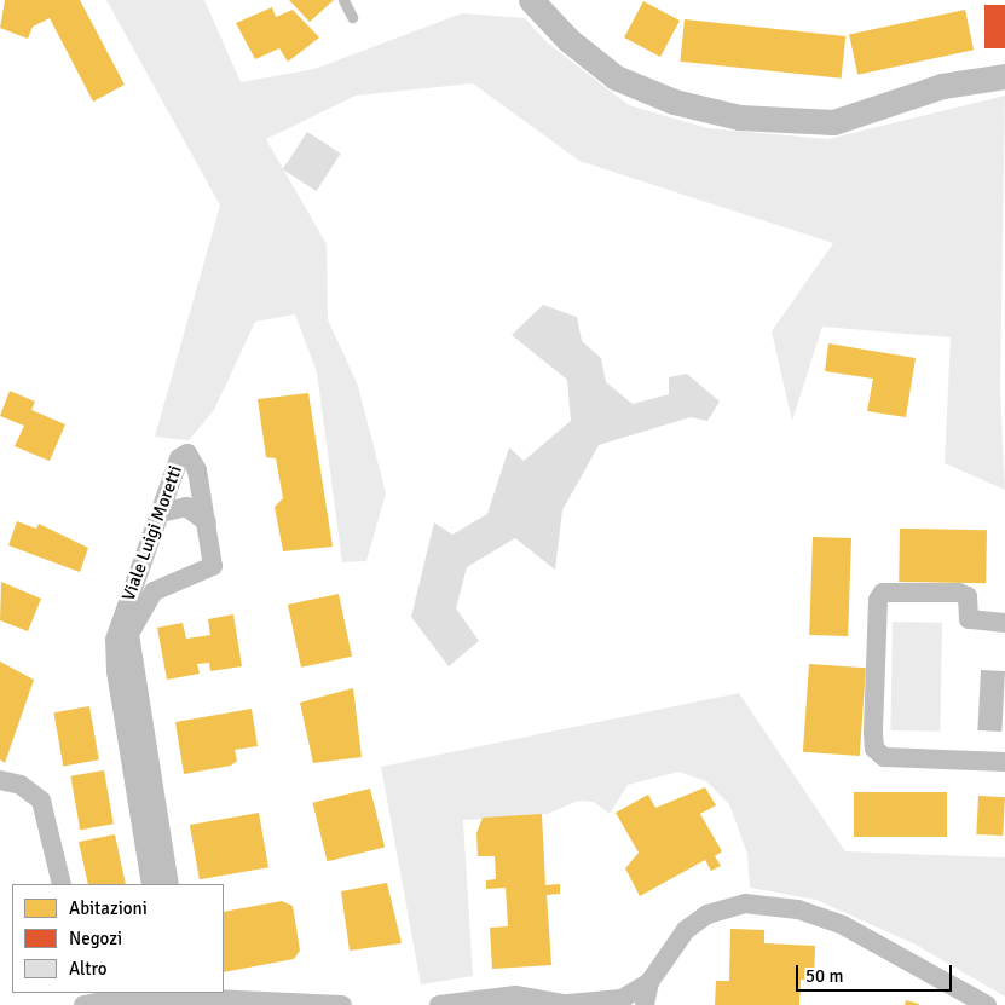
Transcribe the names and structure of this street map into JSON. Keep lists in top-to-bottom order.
{
  "streets": {
    "street": ["Viale Luigi Moretti"]
  },
  "legend": ["Abitazioni", "Negozi", "Altro"],
  "scale_bar": "50 m"
}
